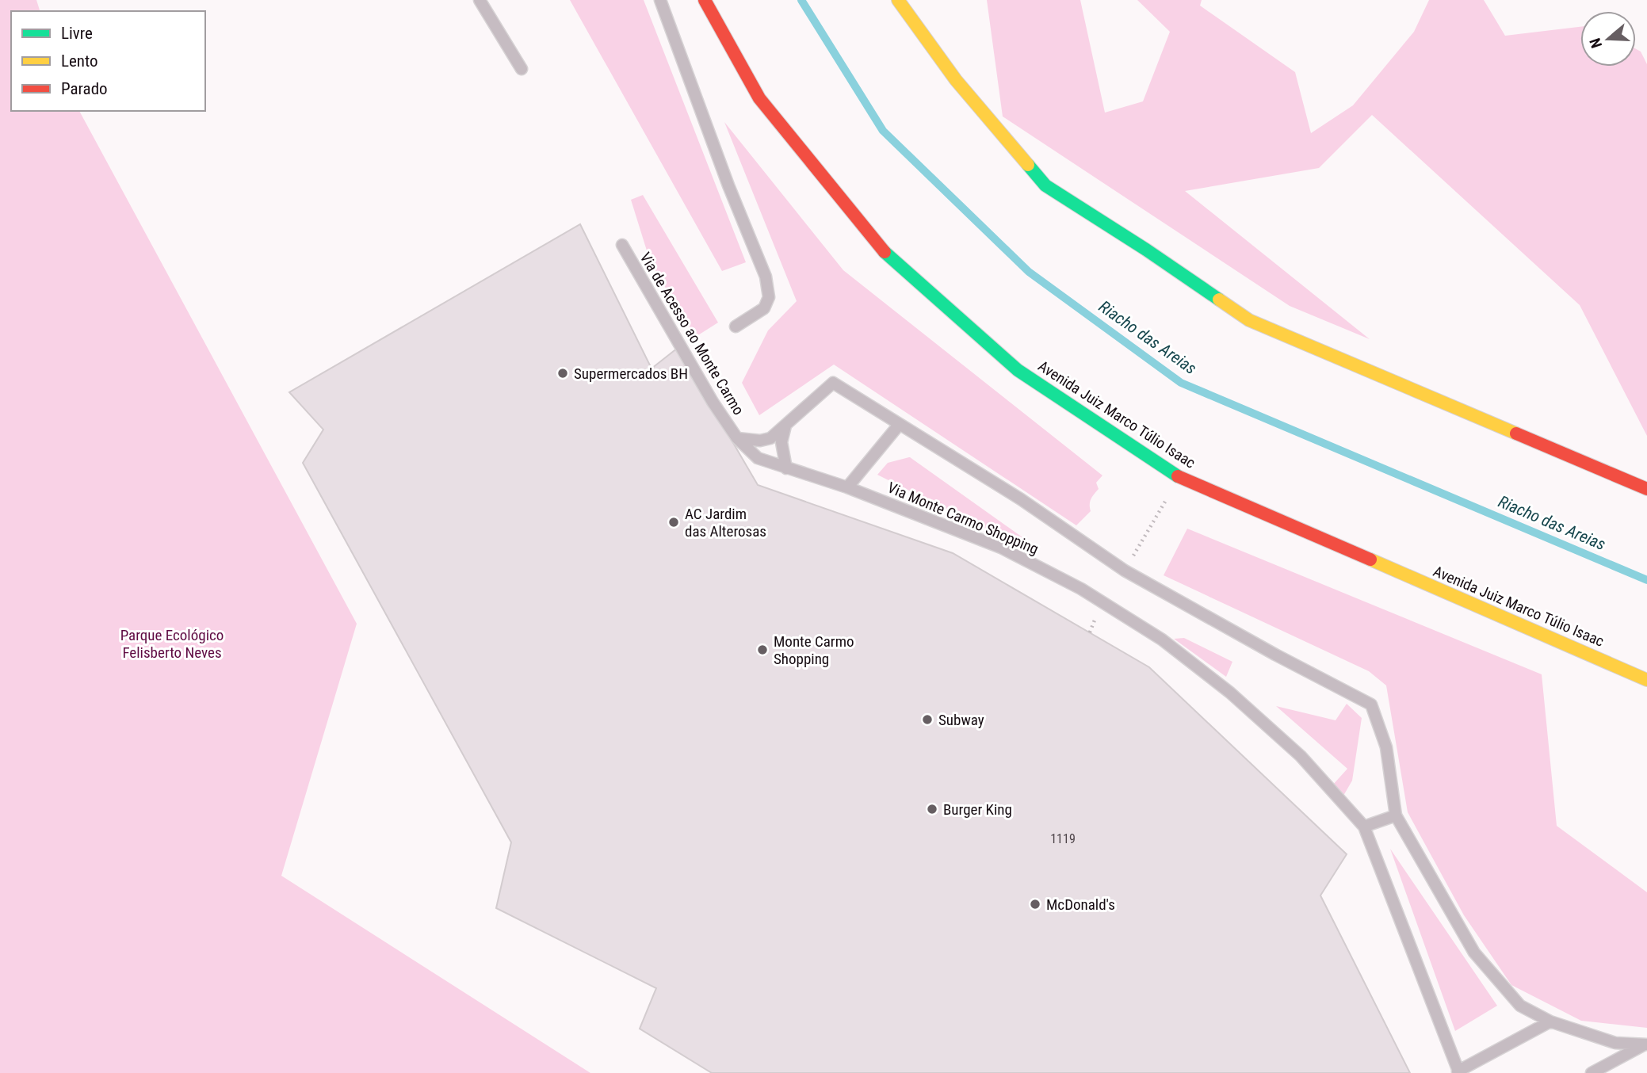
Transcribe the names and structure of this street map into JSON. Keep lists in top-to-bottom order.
{
  "streets": {
    "main road": ["Avenida Juiz Marco Túlio Isaac"],
    "lane": ["Via de Acesso ao Monte Carmo", "Via Monte Carmo Shopping"]
  },
  "crossings": [
    ["Via de Acesso ao Monte Carmo", "Via Monte Carmo Shopping"]
  ],
  "water": ["Riacho das Areias"],
  "parks": ["Parque Ecológico Felisberto Neves"],
  "places": [
    "Supermercados BH",
    "AC Jardim das Alterosas",
    "Monte Carmo Shopping",
    "Subway",
    "Burger King",
    "McDonald's"
  ],
  "house_numbers": ["1119"],
  "legend": ["Livre", "Lento", "Parado"],
  "north": "left"
}
